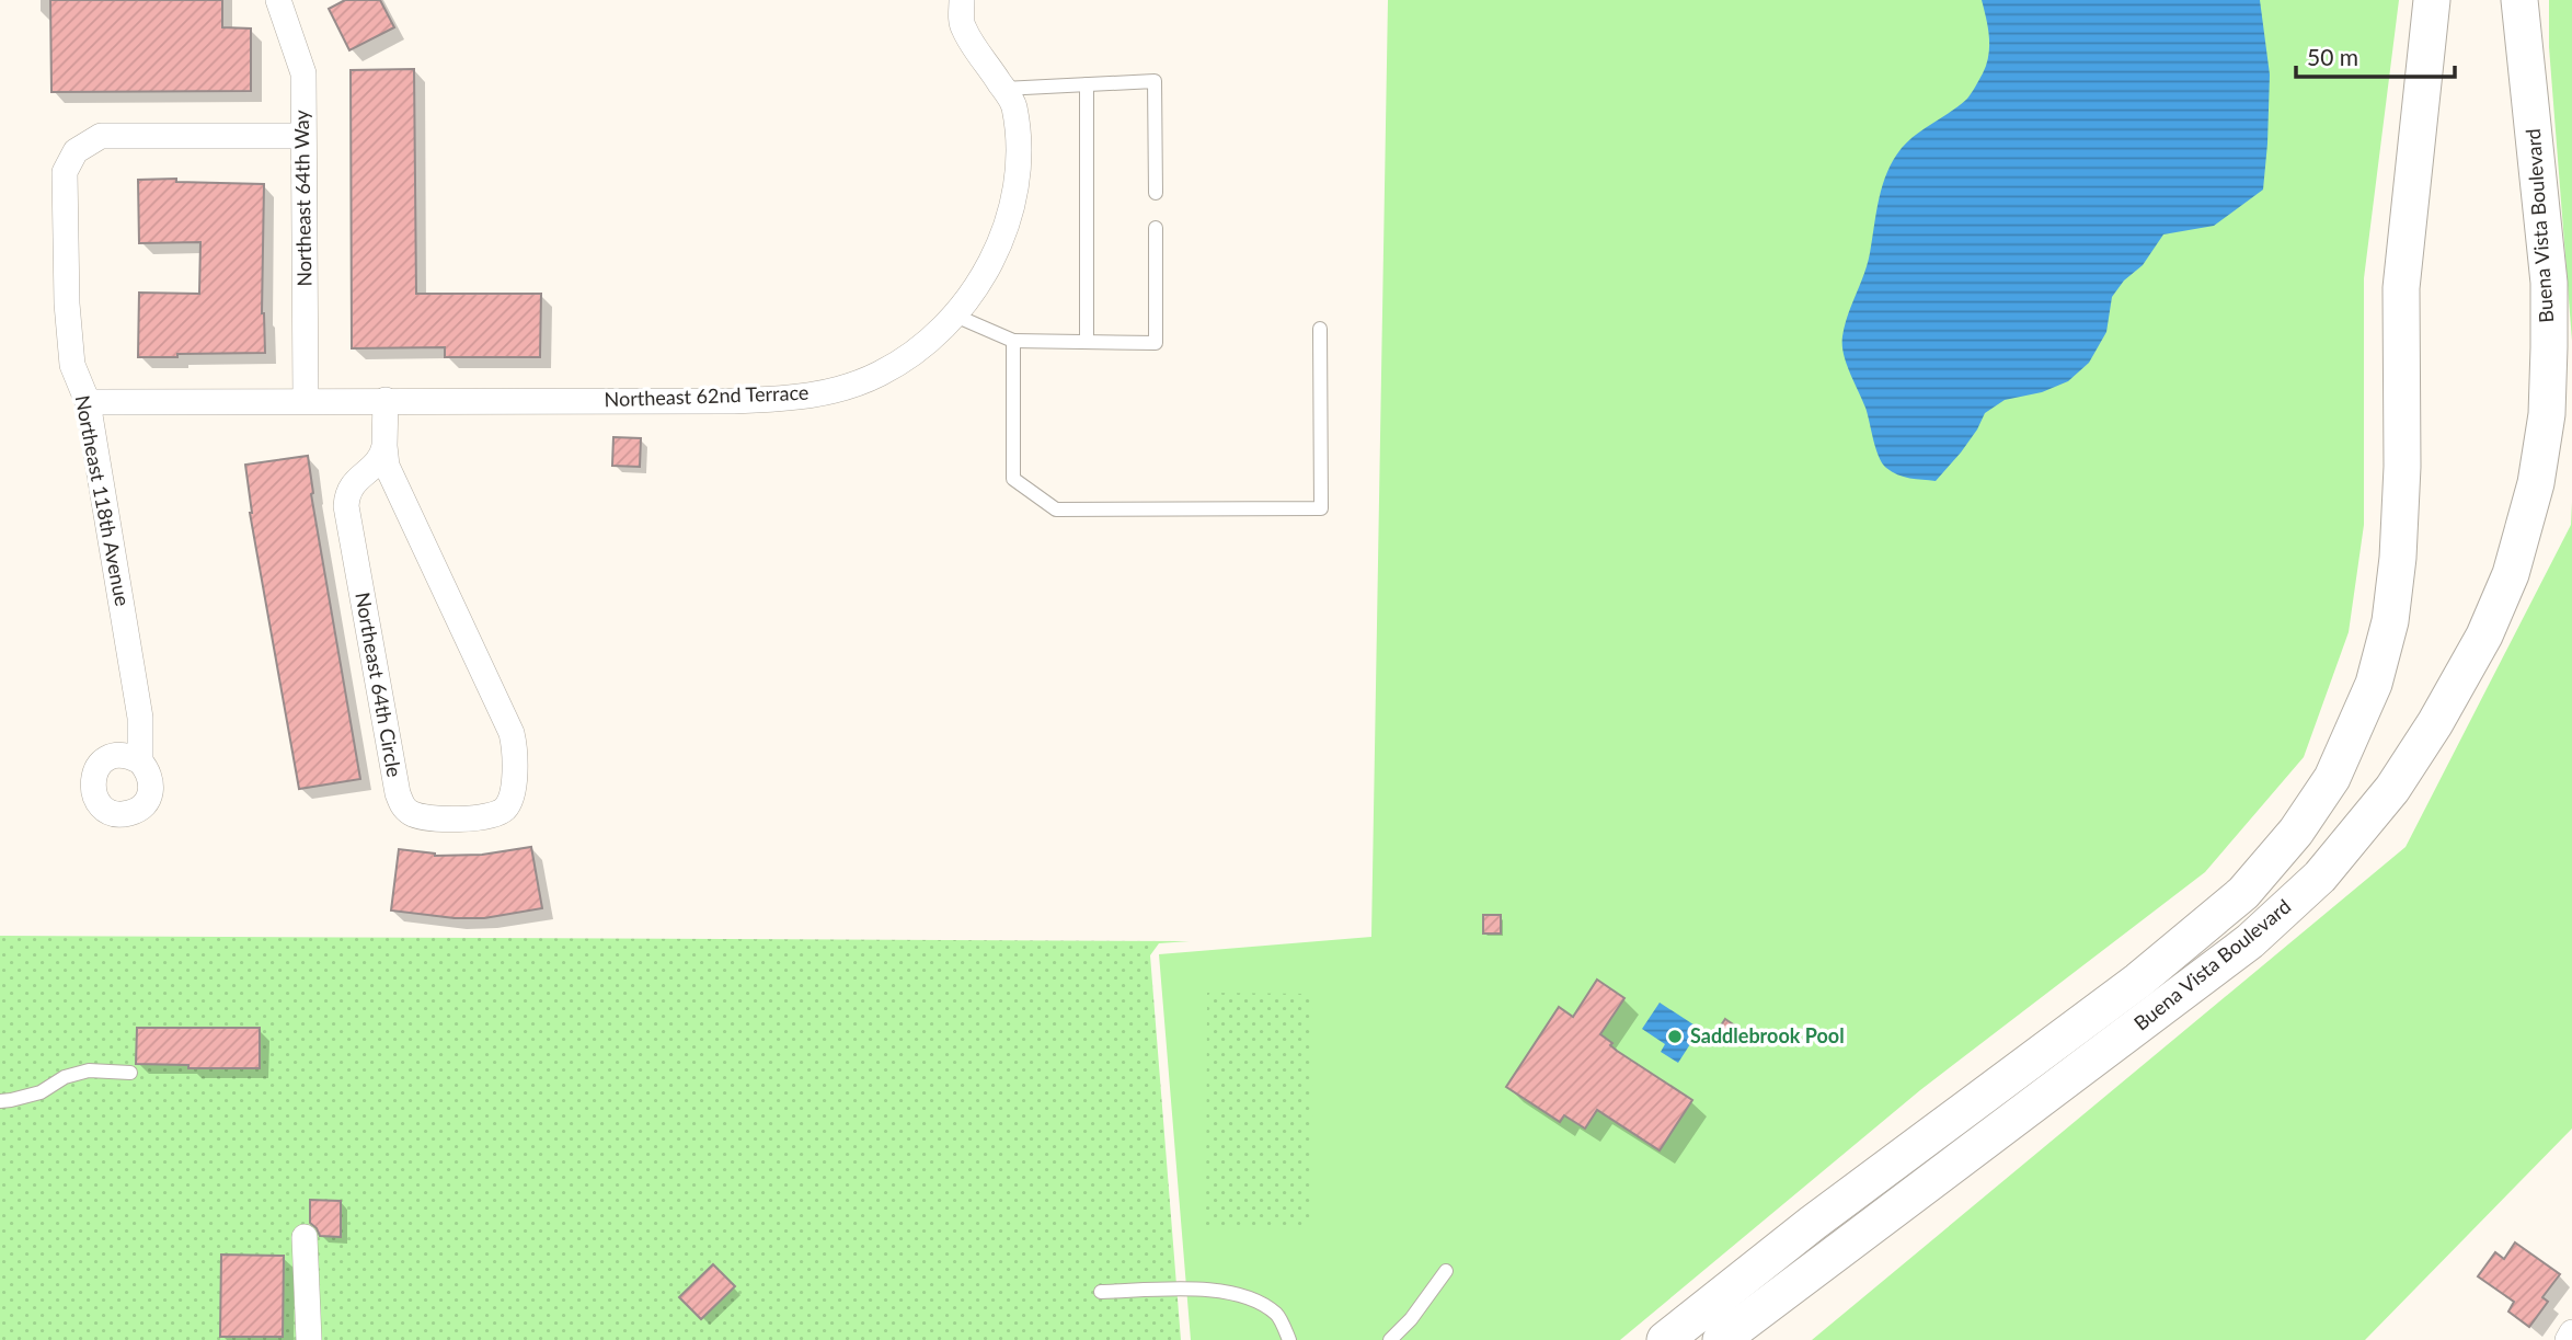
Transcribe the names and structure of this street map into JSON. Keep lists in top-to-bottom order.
{
  "streets": {
    "main road": ["Buena Vista Boulevard"],
    "street": [
      "Northeast 64th Way",
      "Northeast 62nd Terrace",
      "Northeast 118th Avenue",
      "Northeast 64th Circle"
    ]
  },
  "crossings": [
    ["Northeast 64th Way", "Northeast 62nd Terrace"],
    ["Northeast 64th Way", "Northeast 118th Avenue"],
    ["Northeast 62nd Terrace", "Northeast 118th Avenue"],
    ["Northeast 62nd Terrace", "Northeast 64th Circle"]
  ],
  "places": ["Saddlebrook Pool"],
  "scale_bar": "50 m"
}
